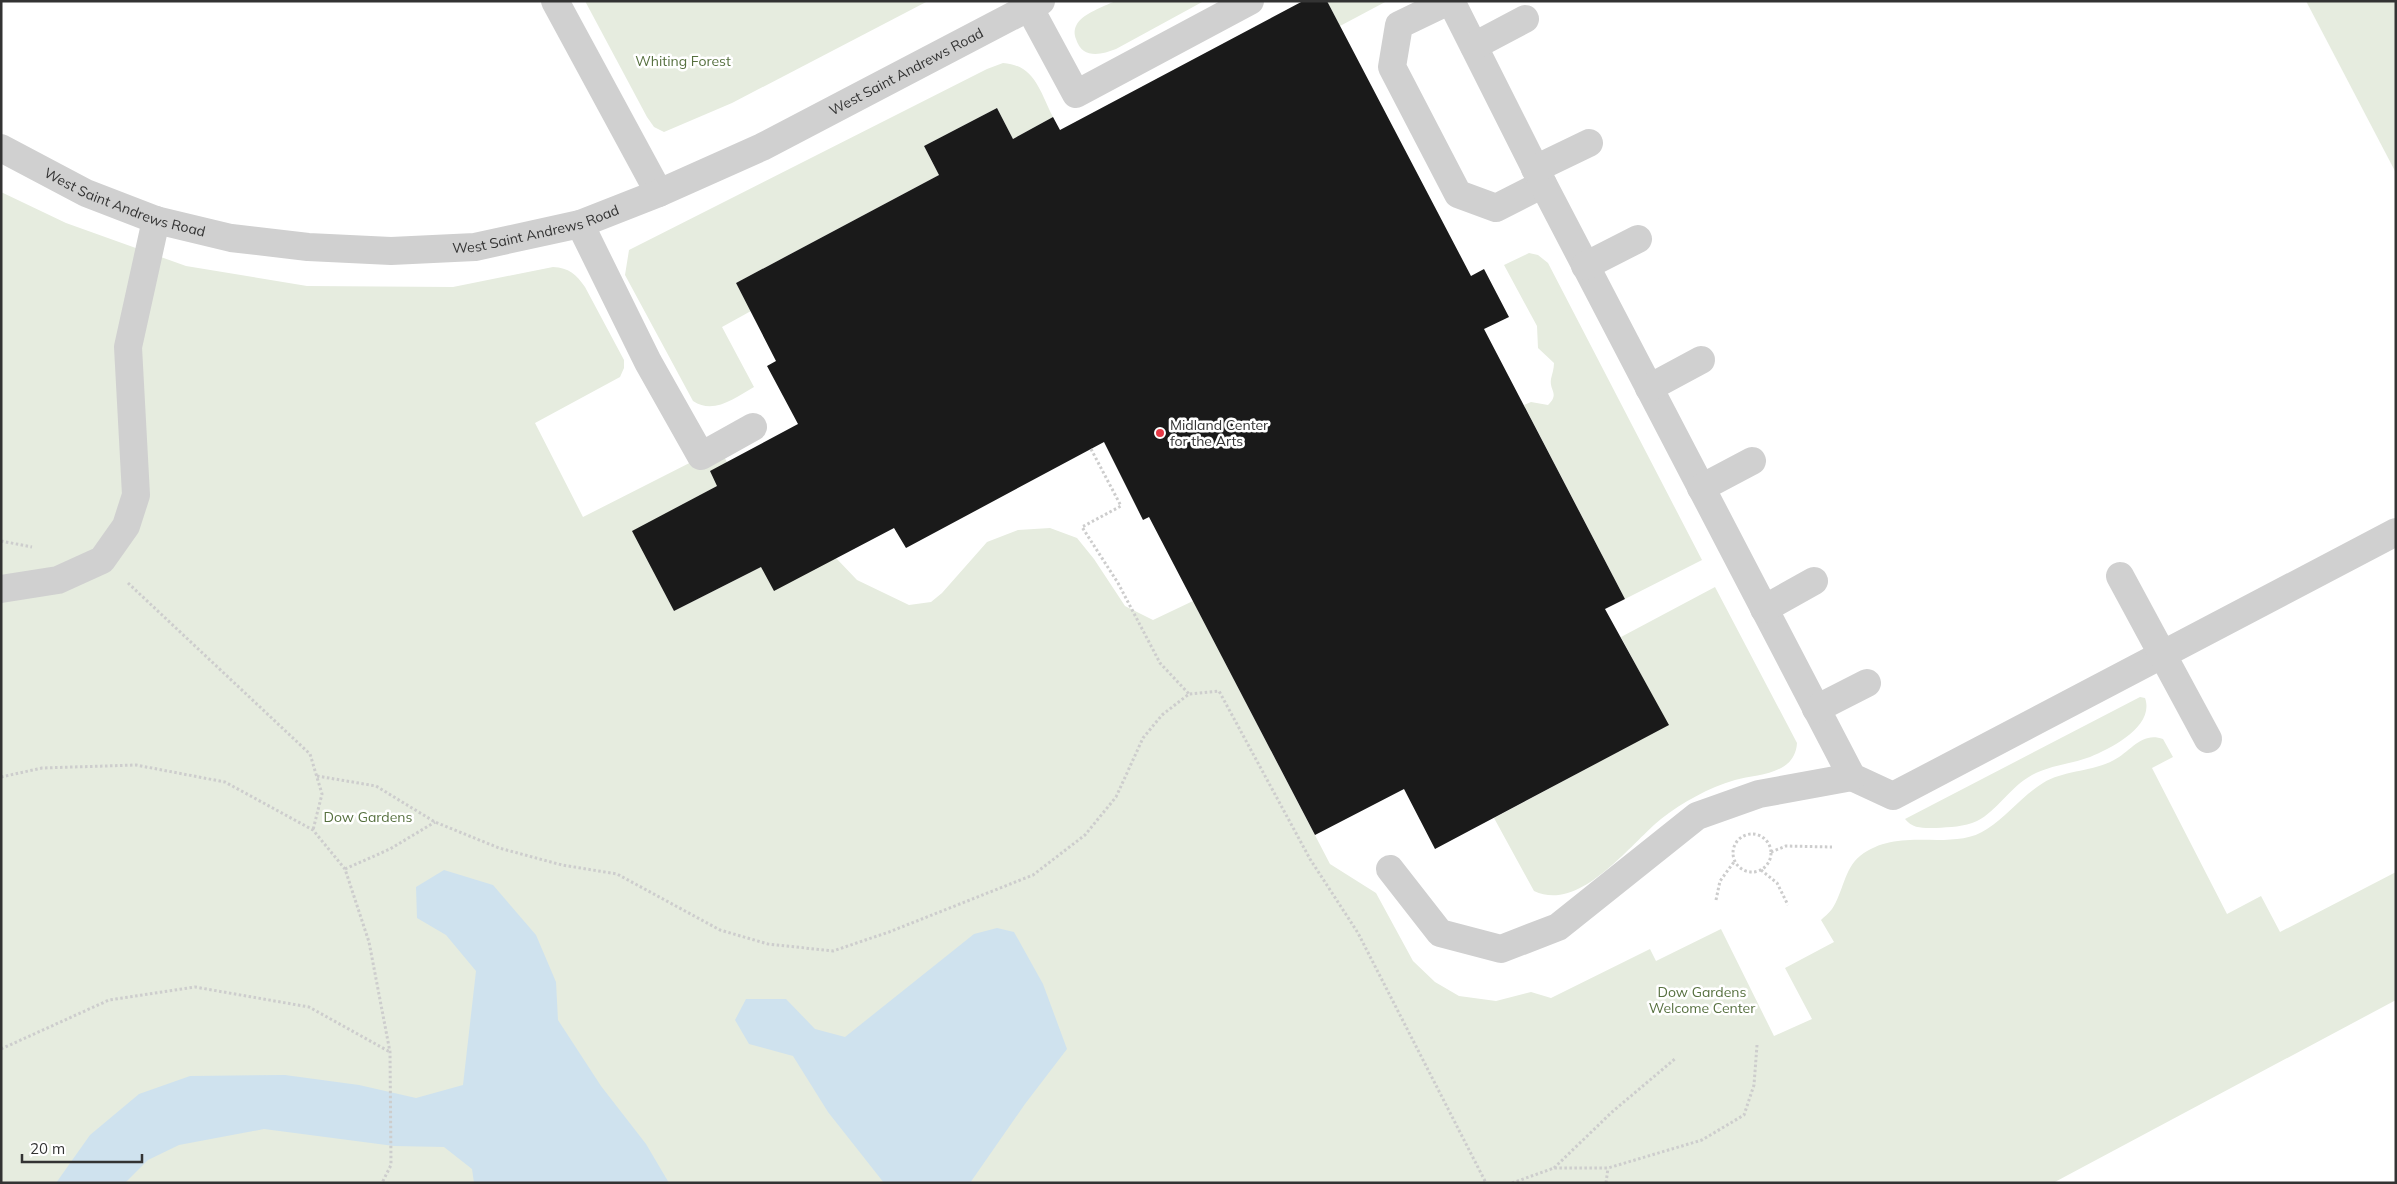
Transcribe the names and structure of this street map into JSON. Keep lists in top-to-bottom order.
{
  "streets": {
    "street": ["West Saint Andrews Road"]
  },
  "parks": ["Whiting Forest", "Dow Gardens", "Dow Gardens Welcome Center"],
  "places": ["Midland Center for the Arts"],
  "scale_bar": "20 m"
}
